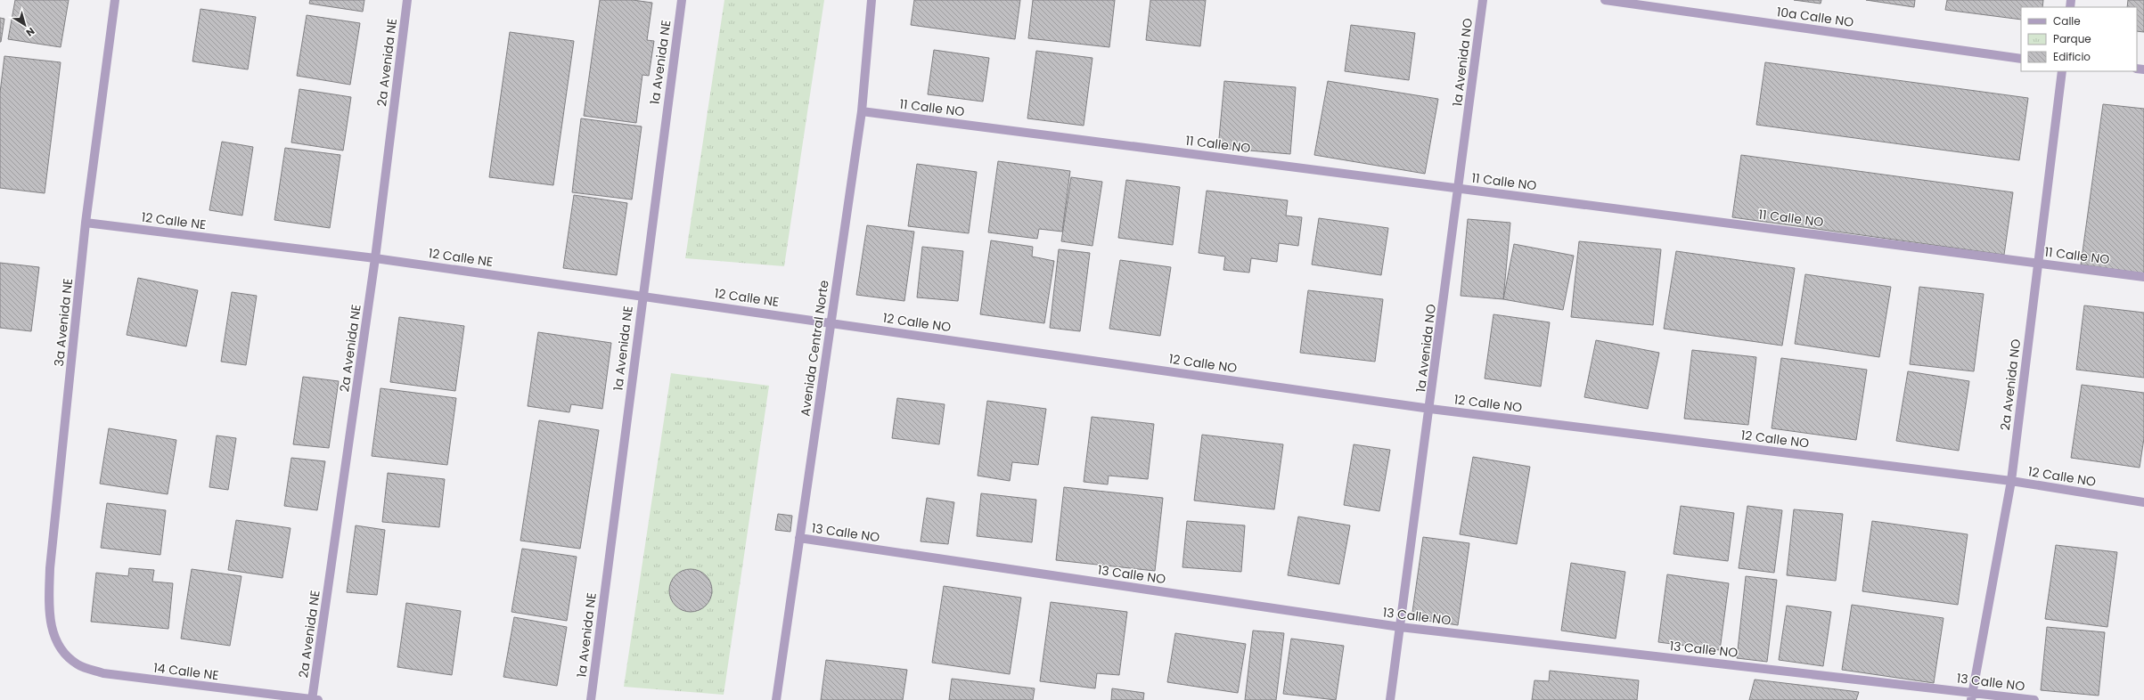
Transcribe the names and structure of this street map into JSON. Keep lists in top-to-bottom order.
{
  "streets": {
    "street": [
      "10a Calle NO",
      "2a Avenida NE",
      "1a Avenida NE",
      "1a Avenida NO",
      "11 Calle NO",
      "12 Calle NE",
      "3a Avenida NE",
      "12 Calle NO",
      "Avenida Central Norte",
      "2a Avenida NO",
      "13 Calle NO",
      "14 Calle NE"
    ]
  },
  "crossings": [
    ["2a Avenida NE", "12 Calle NE"],
    ["2a Avenida NE", "14 Calle NE"],
    ["1a Avenida NE", "12 Calle NE"],
    ["1a Avenida NO", "11 Calle NO"],
    ["1a Avenida NO", "12 Calle NO"],
    ["1a Avenida NO", "13 Calle NO"],
    ["11 Calle NO", "Avenida Central Norte"],
    ["11 Calle NO", "2a Avenida NO"],
    ["12 Calle NE", "3a Avenida NE"],
    ["12 Calle NE", "12 Calle NO"],
    ["12 Calle NE", "Avenida Central Norte"],
    ["3a Avenida NE", "14 Calle NE"],
    ["12 Calle NO", "Avenida Central Norte"],
    ["12 Calle NO", "2a Avenida NO"],
    ["Avenida Central Norte", "13 Calle NO"],
    ["2a Avenida NO", "13 Calle NO"]
  ],
  "legend": ["Calle", "Parque", "Edificio"],
  "north": "bottom right"
}
